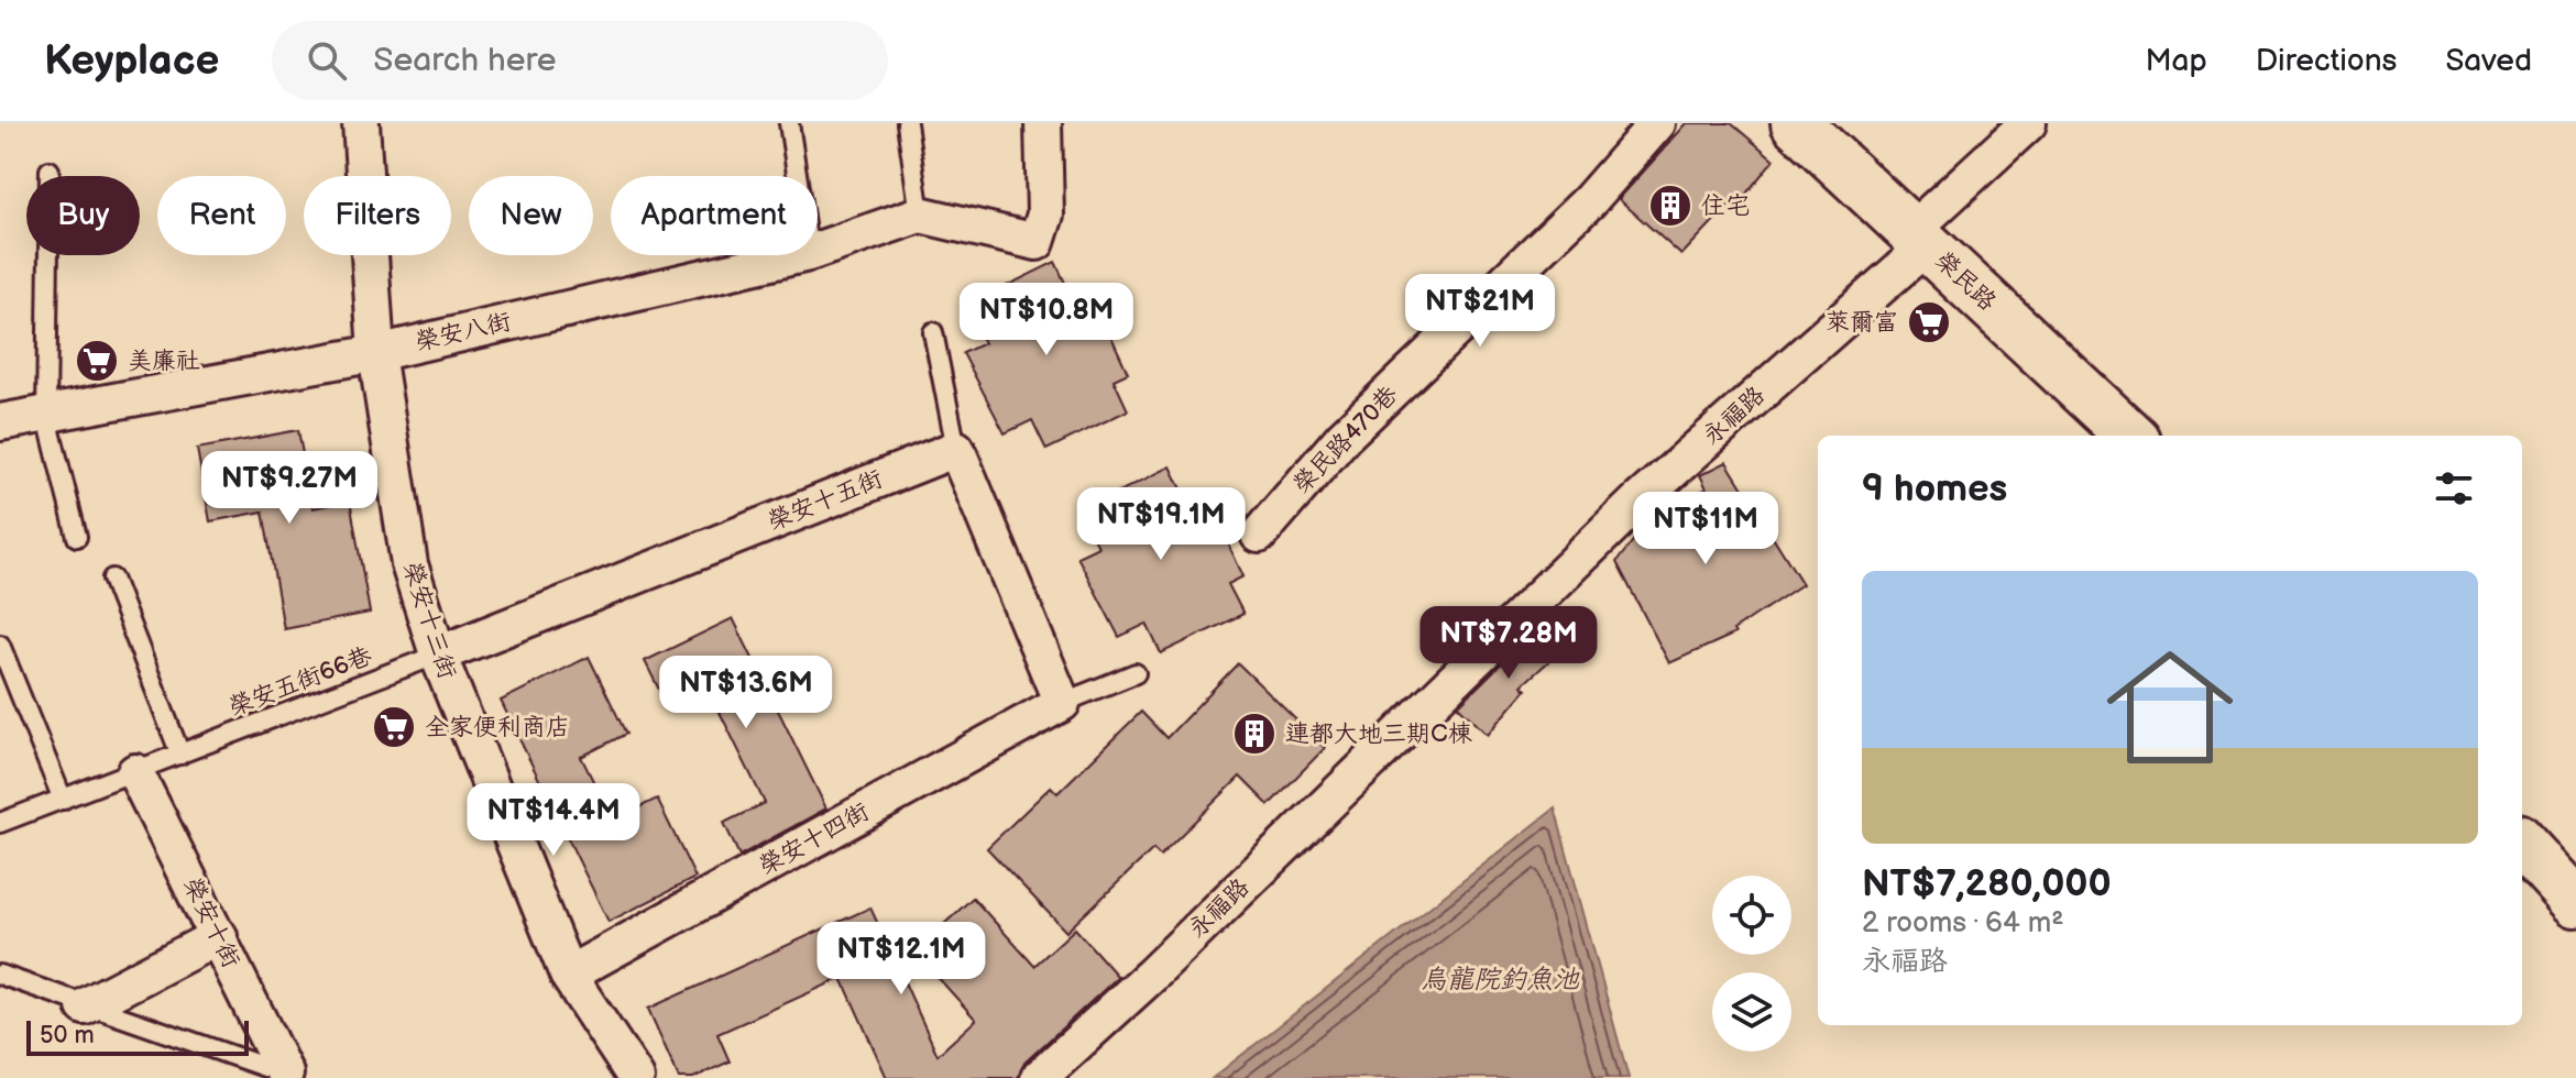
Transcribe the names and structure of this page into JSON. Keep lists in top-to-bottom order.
{
  "streets": {
    "street": [
      "榮民路",
      "榮安八街",
      "永福路",
      "榮民路470巷",
      "榮安十五街",
      "榮安十三街",
      "榮安十四街",
      "榮安十街"
    ],
    "lane": ["榮安五街66巷"]
  },
  "crossings": [
    ["榮民路", "永福路"],
    ["榮安八街", "榮安十三街"],
    ["榮安十五街", "榮安十三街"],
    ["榮安十五街", "榮安五街66巷"],
    ["榮安十三街", "榮安五街66巷"],
    ["榮安十三街", "榮安十四街"],
    ["榮安五街66巷", "榮安十街"]
  ],
  "water": ["烏龍院釣魚池"],
  "places": {
    "building": ["住宅", "連都大地三期C棟"],
    "supermarket": ["萊爾富", "美廉社", "全家便利商店"]
  },
  "scale_bar": "50 m",
  "page": {
    "header": "Keyplace",
    "search": "Search here",
    "nav": ["Map", "Directions", "Saved"],
    "chip": [
      "Buy",
      "Rent",
      "Filters",
      "New",
      "Apartment"
    ],
    "price": [
      "NT$21M",
      "NT$10.8M",
      "NT$9.27M",
      "NT$19.1M",
      "NT$11M",
      "NT$7.28M",
      "NT$13.6M",
      "NT$14.4M",
      "NT$12.1M"
    ],
    "heading": "9 homes",
    "list": [
      {
        "name": "NT$7,280,000",
        "note": "2 rooms · 64 m² · 永福路"
      }
    ],
    "scale": "50 m"
  }
}
